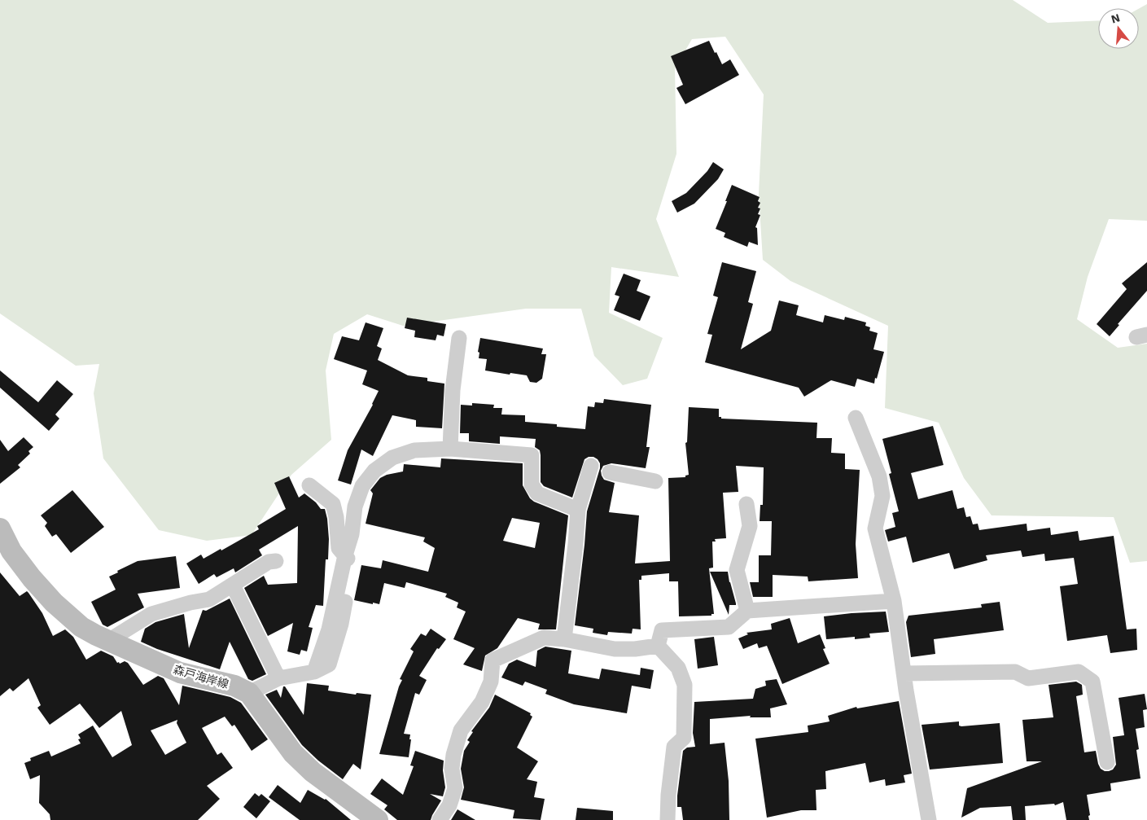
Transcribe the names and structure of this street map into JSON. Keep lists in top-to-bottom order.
{
  "streets": {
    "main road": ["森戸海岸線"]
  },
  "north": "top"
}
